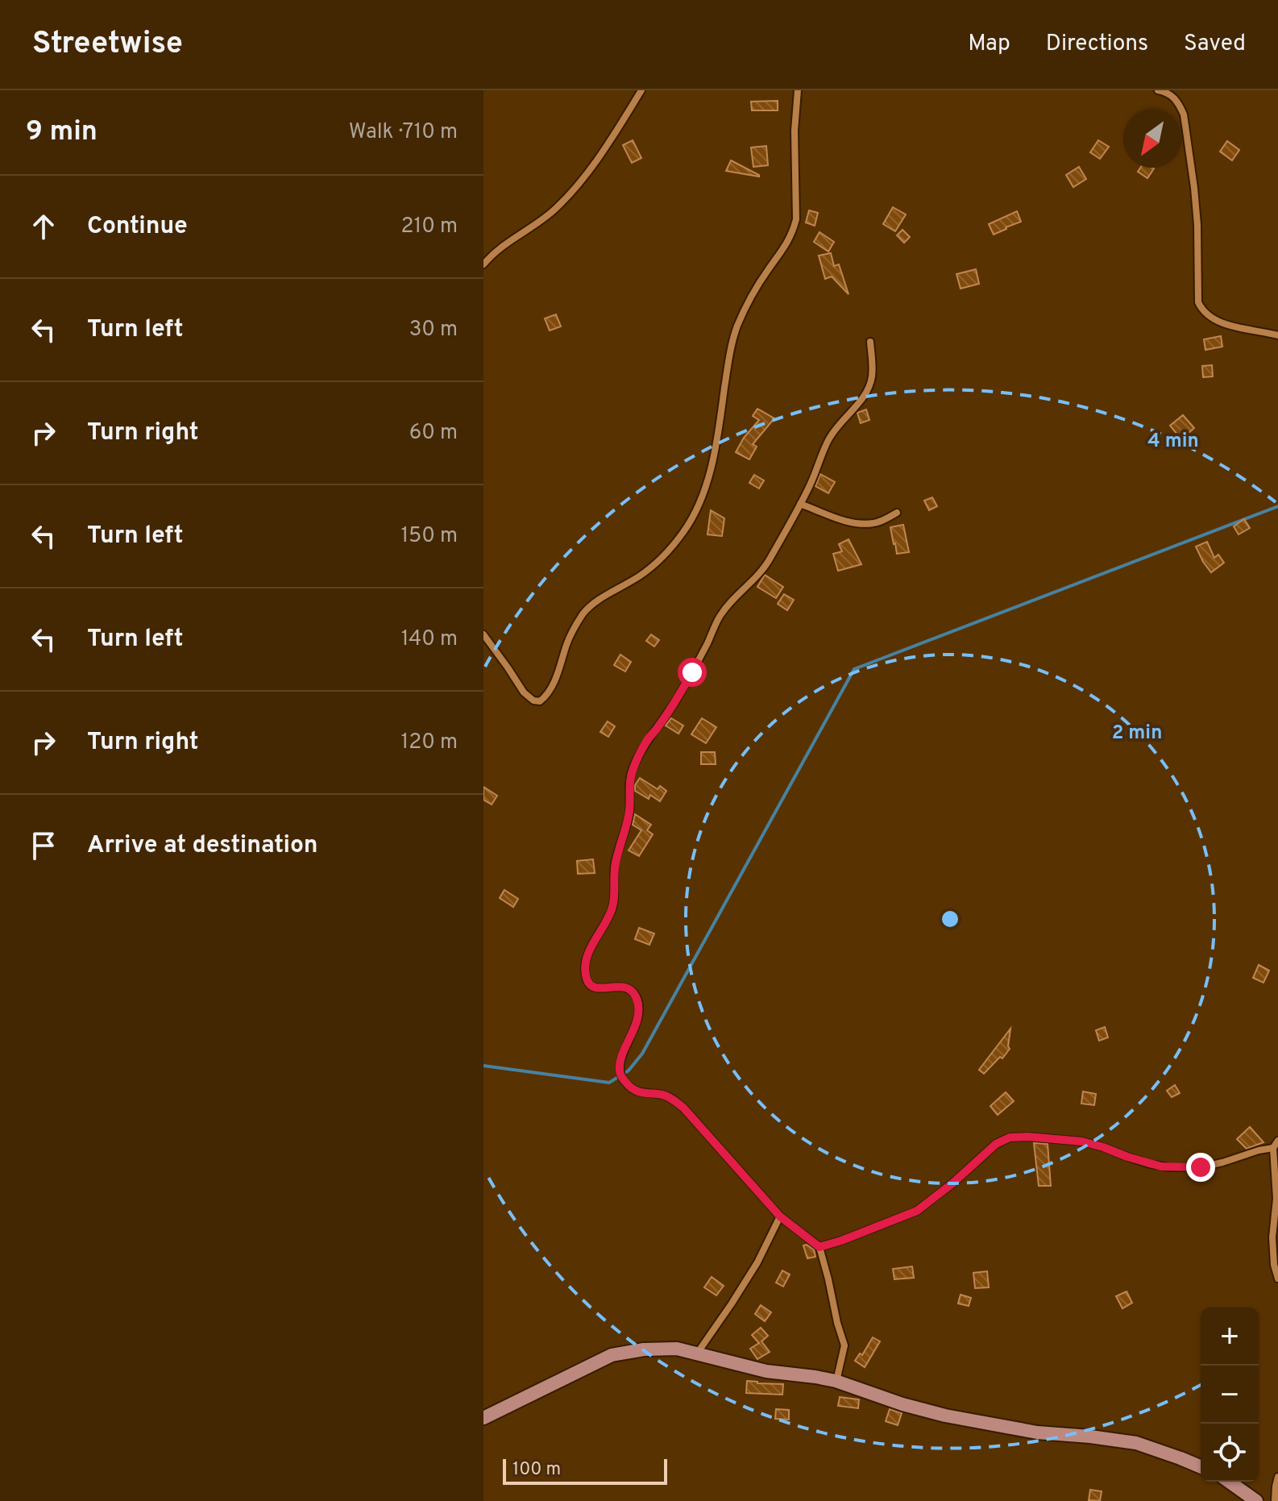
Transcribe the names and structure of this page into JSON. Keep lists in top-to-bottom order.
{
  "scale_bar": "100 m",
  "north": "bottom left",
  "page": {
    "header": "Streetwise",
    "nav": ["Map", "Directions", "Saved"],
    "heading": ["9 min", "Walk · 710 m"],
    "list": [
      ["Continue", "210 m"],
      ["Turn left", "30 m"],
      ["Turn right", "60 m"],
      ["Turn left", "150 m"],
      ["Turn left", "140 m"],
      ["Turn right", "120 m"],
      "Arrive at destination"
    ],
    "map_buttons": ["+", "−"],
    "scale": "100 m"
  },
  "rings": ["4 min", "2 min"]
}
